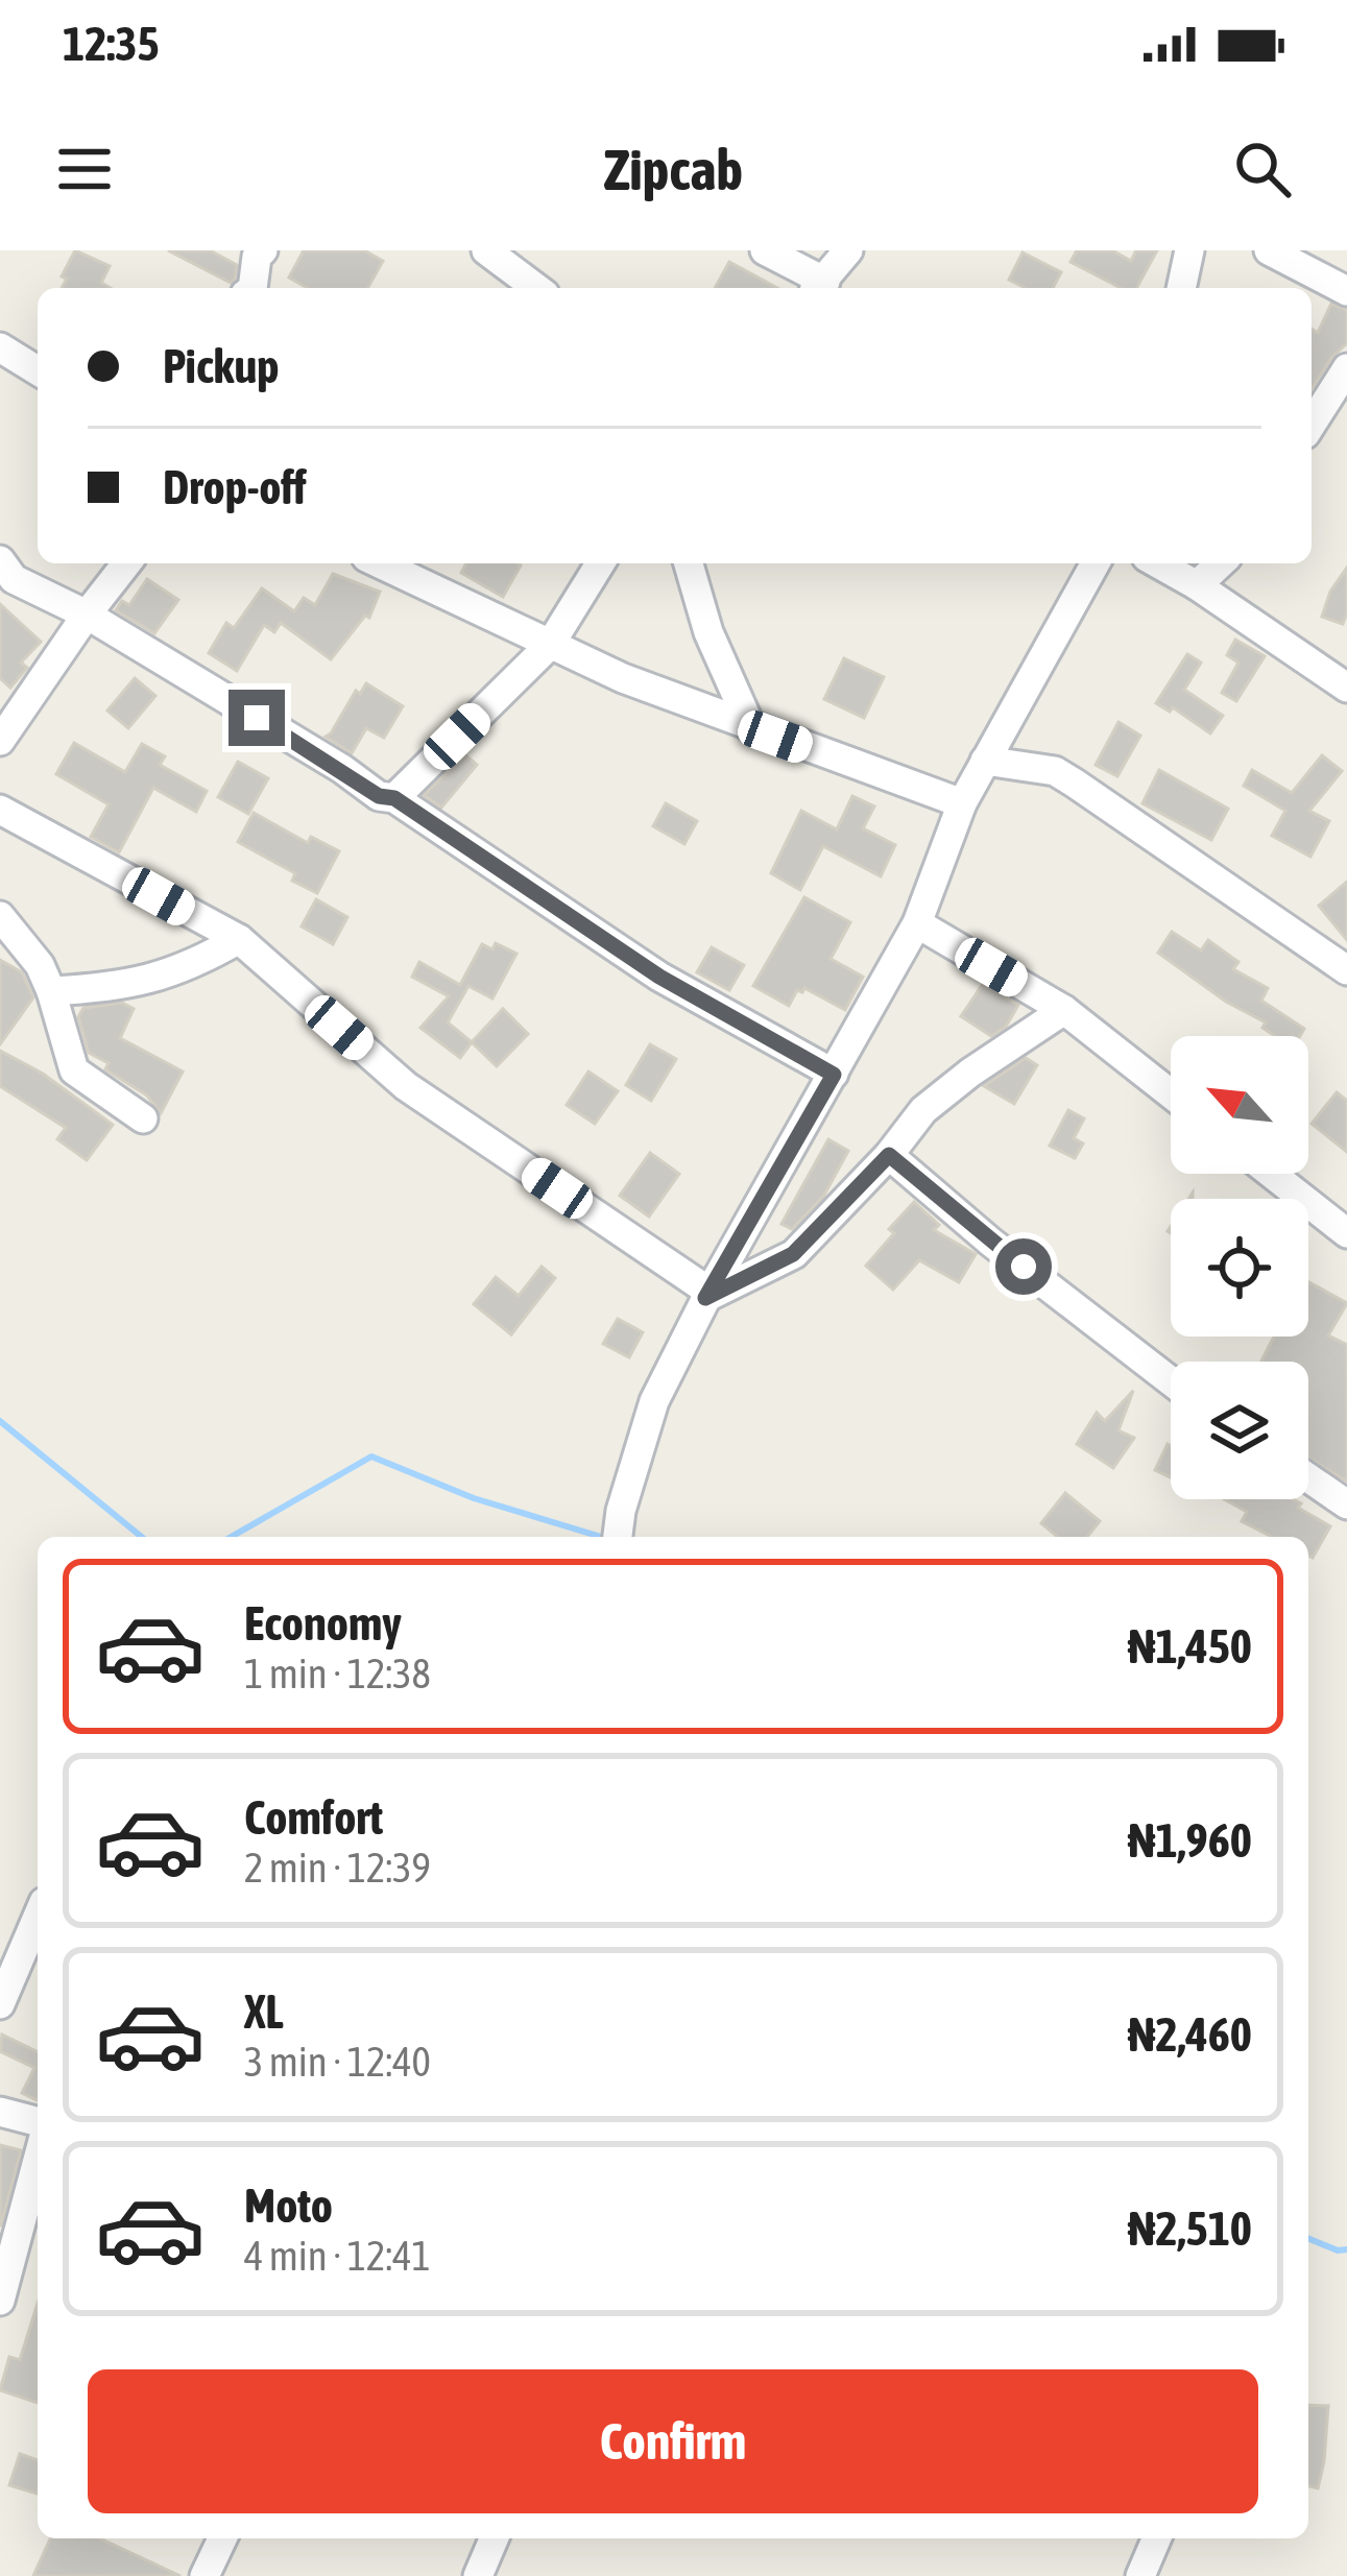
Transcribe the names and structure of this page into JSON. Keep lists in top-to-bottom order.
{
  "north": "top left",
  "page": {
    "status": "12:35",
    "header": "Zipcab",
    "banner": ["Pickup", "Drop-off"],
    "list": [
      {
        "name": "Economy",
        "note": "1 min · 12:38",
        "value": "₦1,450"
      },
      {
        "name": "Comfort",
        "note": "2 min · 12:39",
        "value": "₦1,960"
      },
      {
        "name": "XL",
        "note": "3 min · 12:40",
        "value": "₦2,460"
      },
      {
        "name": "Moto",
        "note": "4 min · 12:41",
        "value": "₦2,510"
      }
    ],
    "buttons": "Confirm"
  }
}
